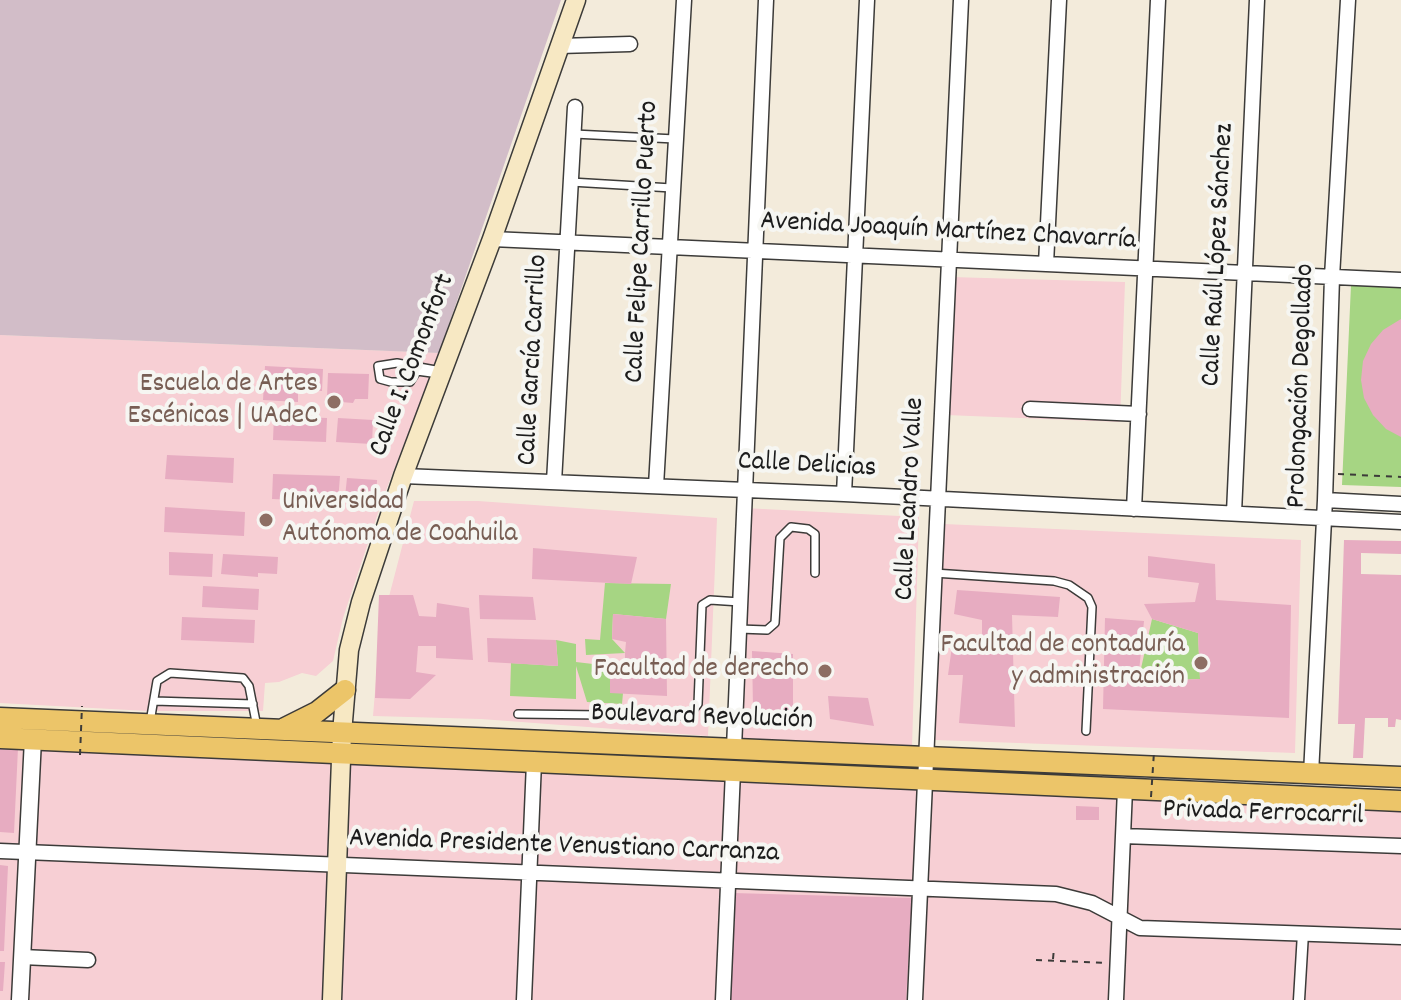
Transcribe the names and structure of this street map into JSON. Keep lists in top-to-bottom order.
{
  "streets": {
    "main road": ["Calle I. Comonfort", "Boulevard Revolución"],
    "street": [
      "Avenida Joaquín Martínez Chavarría",
      "Calle Felipe Carrillo Puerto",
      "Calle Raúl López Sánchez",
      "Calle García Carrillo",
      "Prolongación Degollado",
      "Calle Delicias",
      "Calle Leandro Valle",
      "Privada Ferrocarril",
      "Avenida Presidente Venustiano Carranza"
    ]
  },
  "crossings": [
    ["Avenida Joaquín Martínez Chavarría", "Calle Felipe Carrillo Puerto"],
    ["Avenida Joaquín Martínez Chavarría", "Calle Raúl López Sánchez"],
    ["Avenida Joaquín Martínez Chavarría", "Calle García Carrillo"],
    ["Avenida Joaquín Martínez Chavarría", "Calle I. Comonfort"],
    ["Avenida Joaquín Martínez Chavarría", "Prolongación Degollado"],
    ["Avenida Joaquín Martínez Chavarría", "Calle Leandro Valle"],
    ["Calle Felipe Carrillo Puerto", "Calle Delicias"],
    ["Calle Raúl López Sánchez", "Calle Delicias"],
    ["Calle García Carrillo", "Calle Delicias"],
    ["Calle I. Comonfort", "Calle Delicias"],
    ["Calle I. Comonfort", "Boulevard Revolución"],
    ["Calle I. Comonfort", "Avenida Presidente Venustiano Carranza"],
    ["Prolongación Degollado", "Calle Delicias"],
    ["Prolongación Degollado", "Boulevard Revolución"],
    ["Calle Delicias", "Calle Leandro Valle"],
    ["Calle Leandro Valle", "Boulevard Revolución"],
    ["Calle Leandro Valle", "Avenida Presidente Venustiano Carranza"]
  ],
  "places": [
    "Escuela de Artes Escénicas | UAdeC",
    "Universidad Autónoma de Coahuila",
    "Facultad de contaduría y administración",
    "Facultad de derecho"
  ]
}
